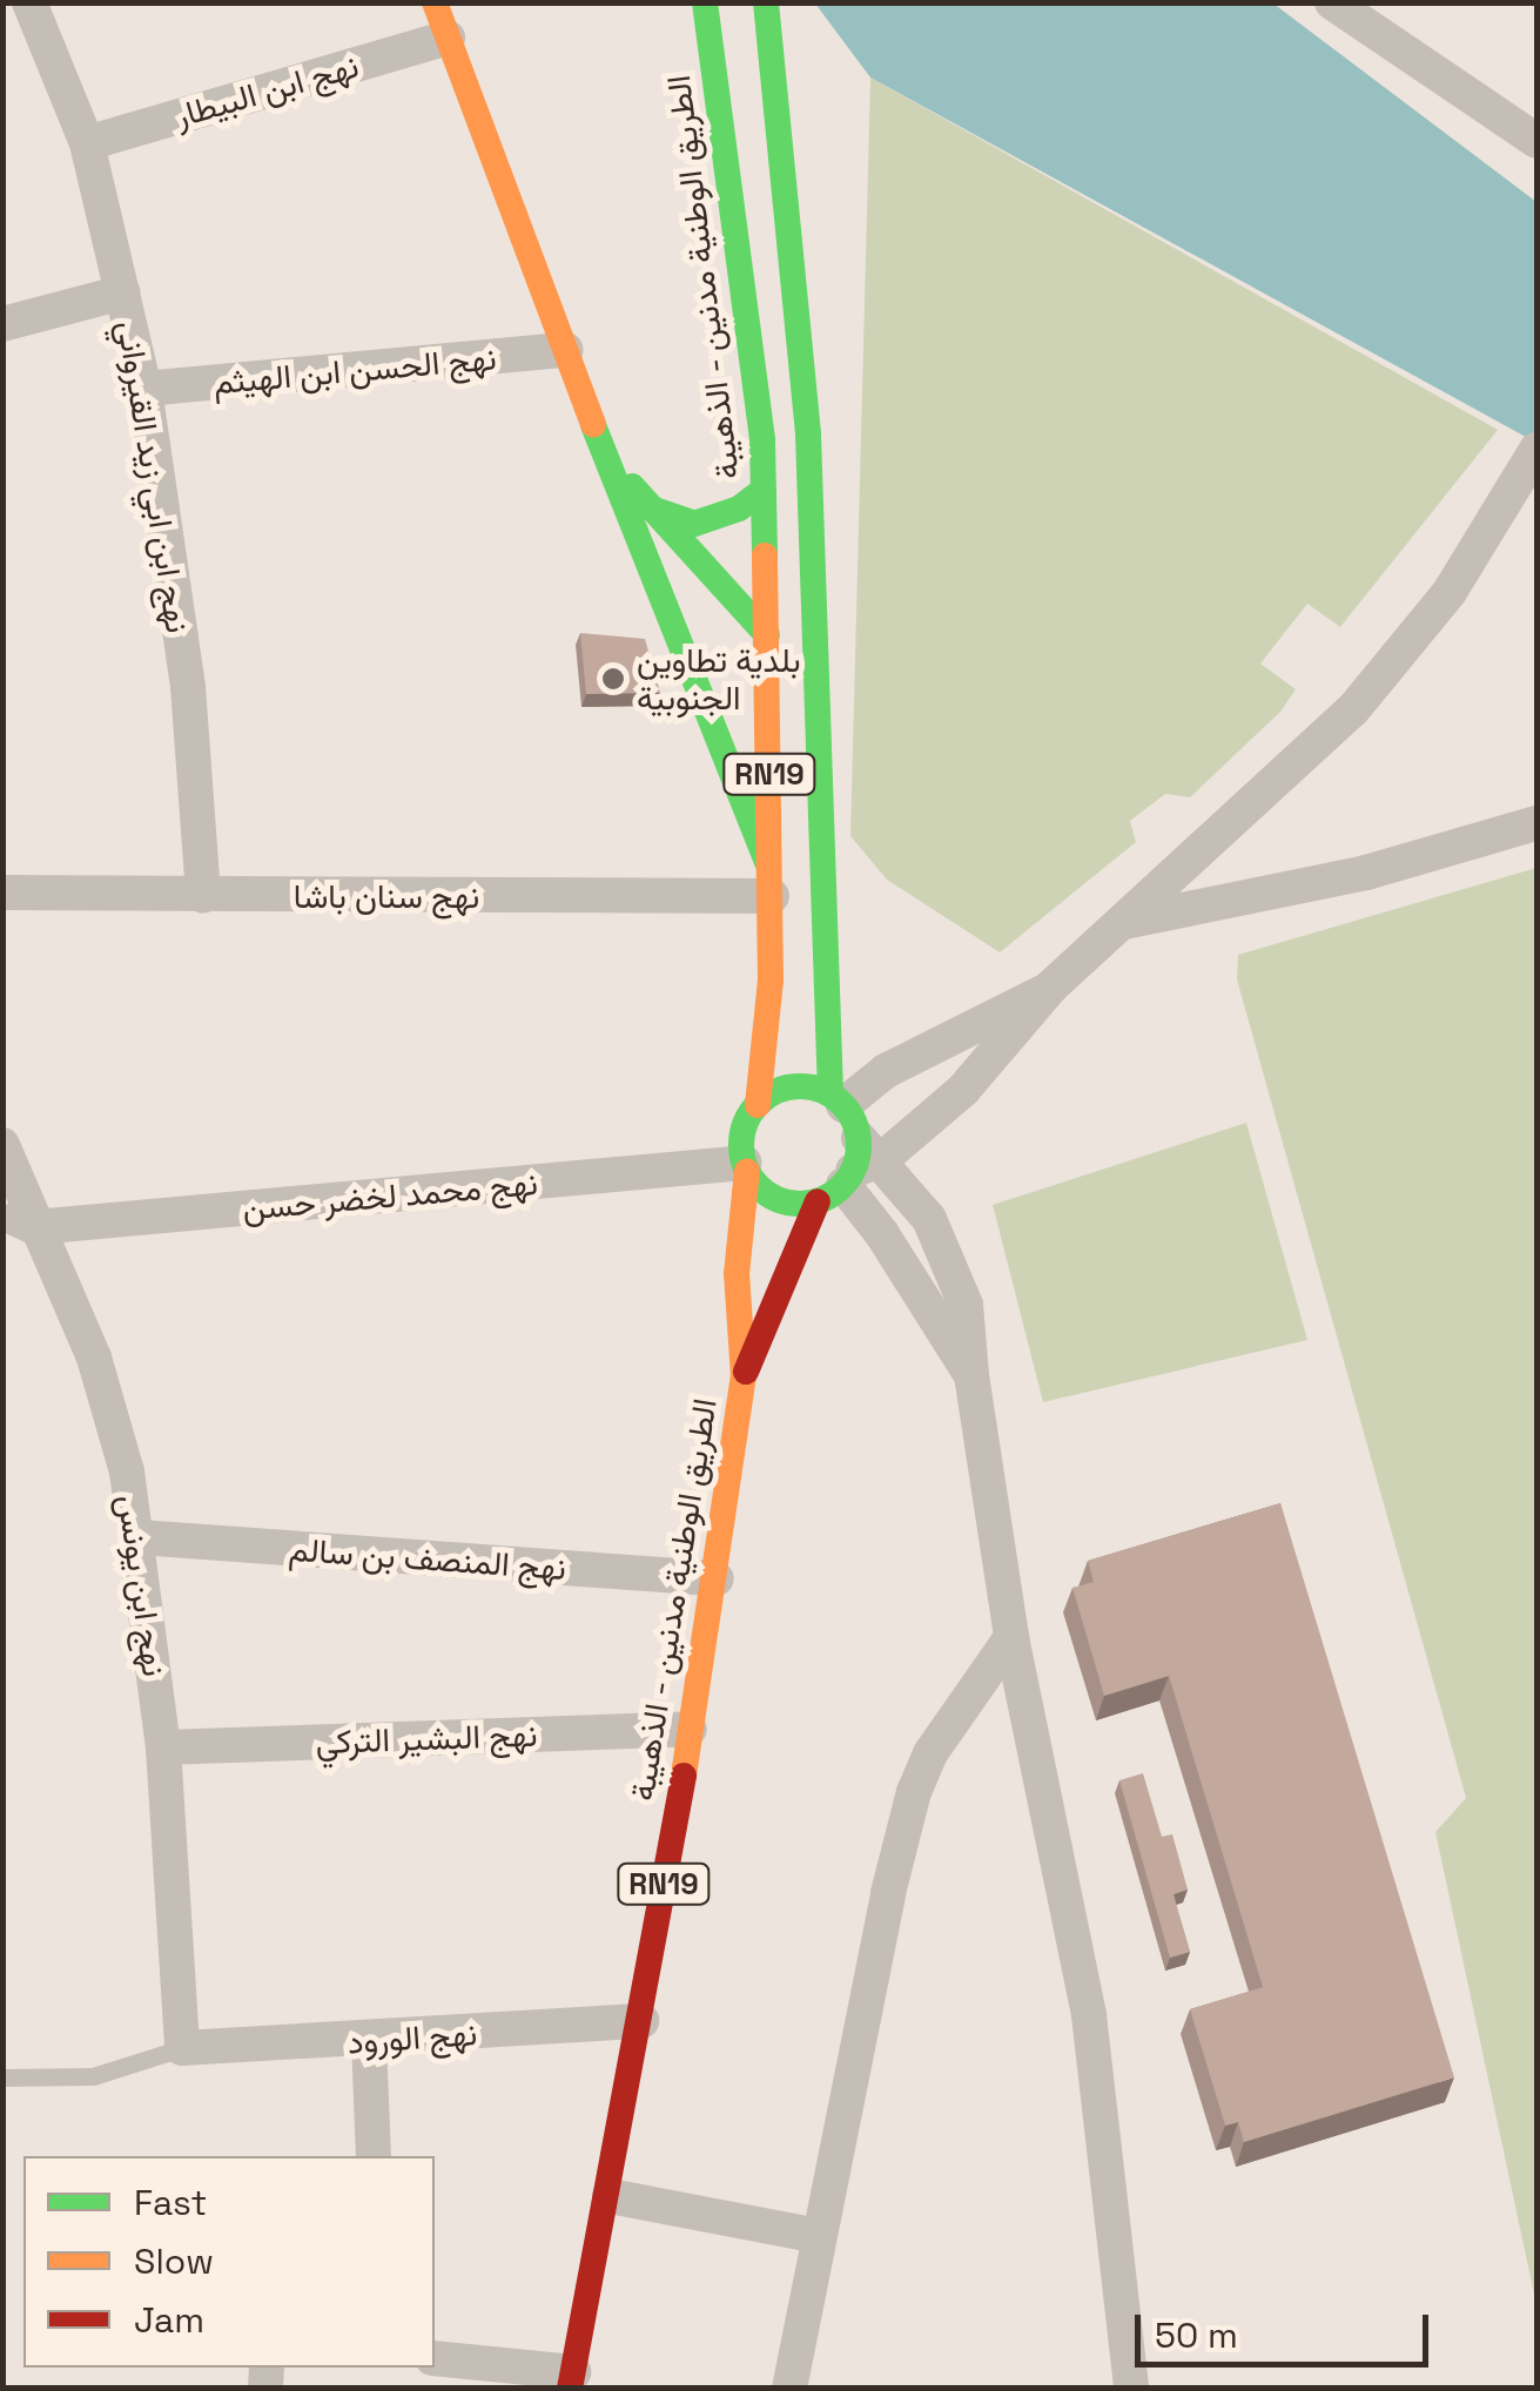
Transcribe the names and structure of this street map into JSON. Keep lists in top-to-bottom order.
{
  "streets": {
    "main road": ["الطريق الوطنية مدنين - الذهيبة", "RN19"],
    "street": [
      "نهج ابن البيطار",
      "نهج الحسن ابن الهيثم",
      "نهج ابن ابي زيد القيرواني",
      "نهج سنان باشا",
      "نهج محمد لخضر حسن",
      "نهج المنصف بن سالم",
      "نهج ابن يونس",
      "نهج البشير التركي",
      "نهج الورود"
    ]
  },
  "crossings": [
    ["نهج ابن البيطار", "نهج ابن ابي زيد القيرواني"],
    ["الطريق الوطنية مدنين - الذهيبة", "RN19"],
    ["الطريق الوطنية مدنين - الذهيبة", "نهج سنان باشا"],
    ["الطريق الوطنية مدنين - الذهيبة", "نهج محمد لخضر حسن"],
    ["الطريق الوطنية مدنين - الذهيبة", "نهج المنصف بن سالم"],
    ["الطريق الوطنية مدنين - الذهيبة", "نهج البشير التركي"],
    ["الطريق الوطنية مدنين - الذهيبة", "نهج الورود"],
    ["نهج الحسن ابن الهيثم", "نهج ابن ابي زيد القيرواني"],
    ["نهج ابن ابي زيد القيرواني", "نهج سنان باشا"],
    ["RN19", "نهج محمد لخضر حسن"],
    ["نهج محمد لخضر حسن", "نهج ابن يونس"],
    ["نهج المنصف بن سالم", "نهج ابن يونس"],
    ["نهج ابن يونس", "نهج البشير التركي"],
    ["نهج ابن يونس", "نهج الورود"]
  ],
  "places": ["بلدية تطاوين الجنوبية"],
  "legend": ["Fast", "Slow", "Jam"],
  "scale_bar": "50 m"
}
